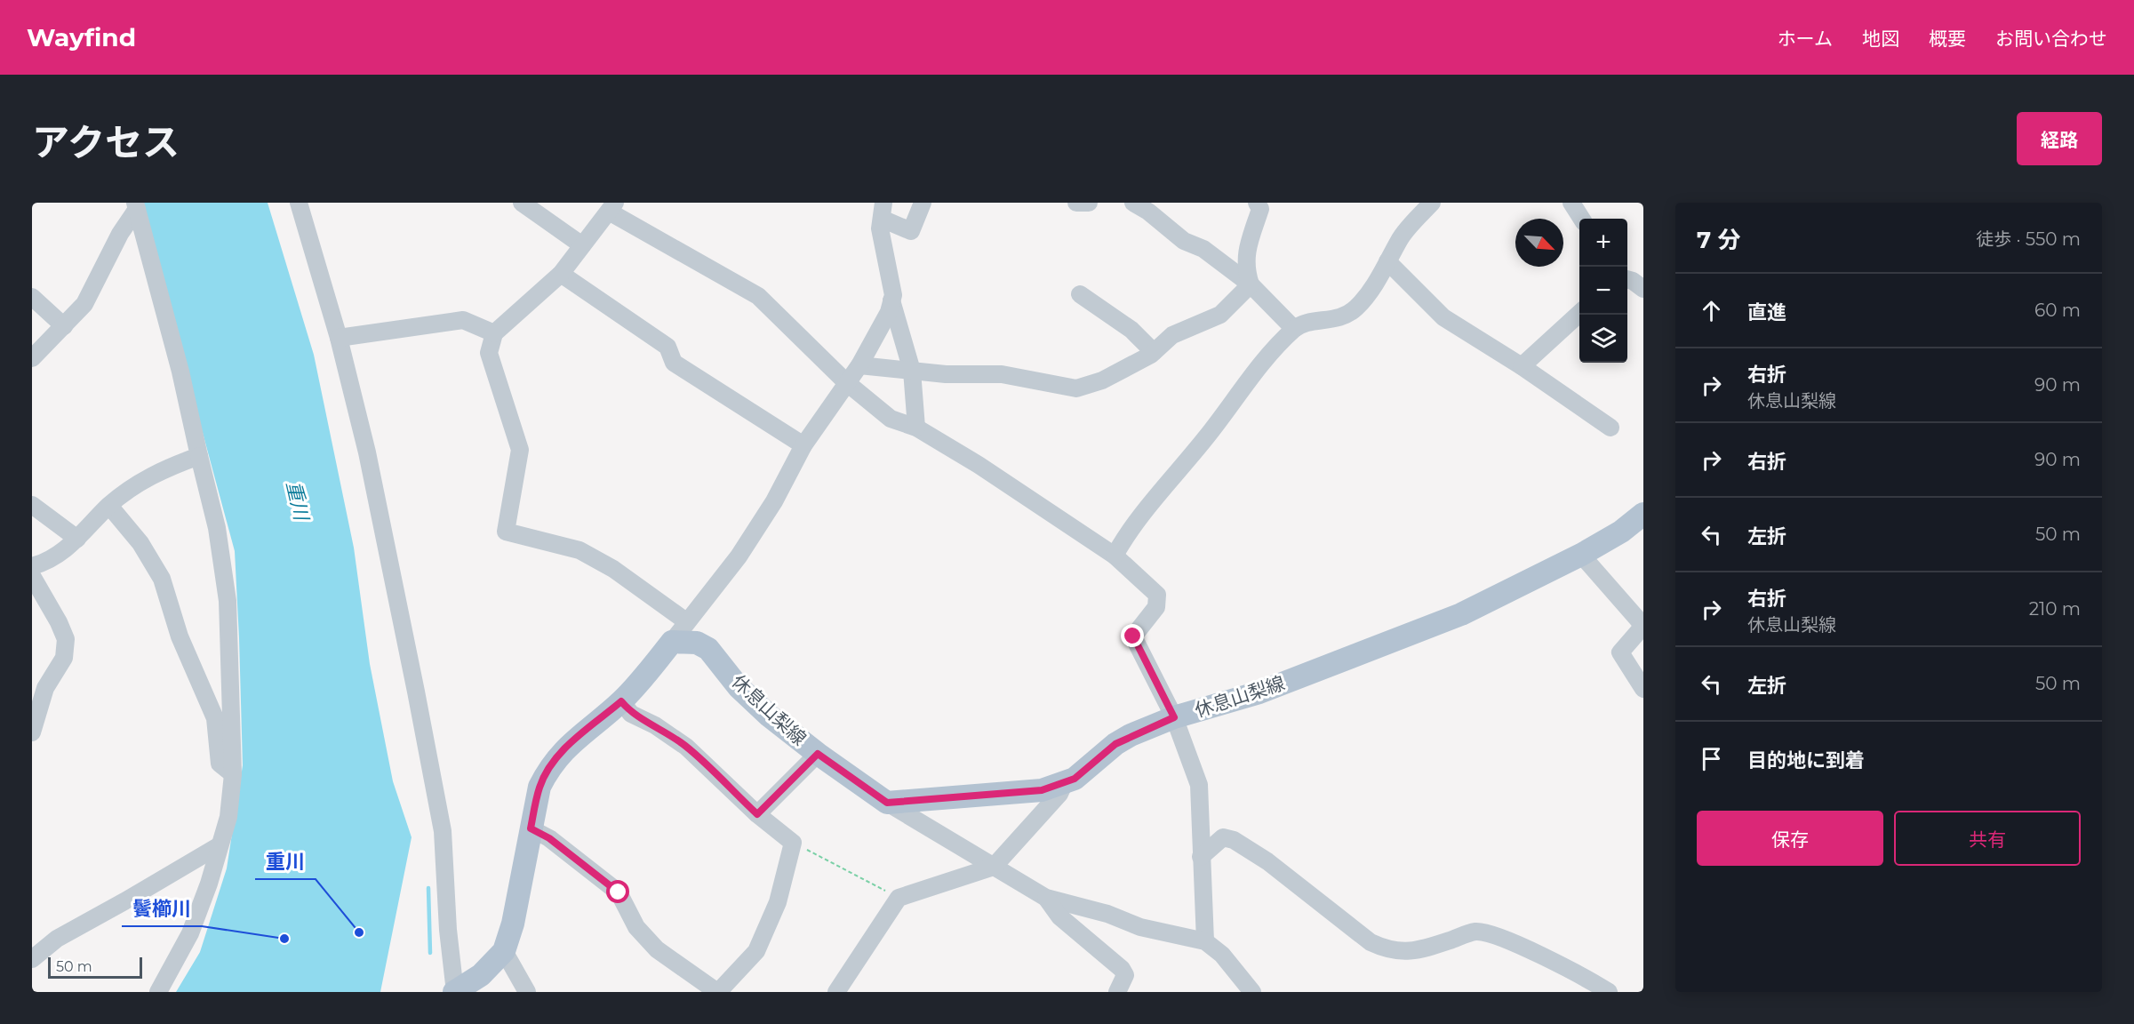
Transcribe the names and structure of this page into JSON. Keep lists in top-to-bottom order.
{
  "streets": {
    "main road": ["休息山梨線"]
  },
  "water": ["重川"],
  "places": ["重川", "鬢櫛川"],
  "scale_bar": "50 m",
  "north": "bottom right",
  "page": {
    "header": "Wayfind",
    "nav": [
      "ホーム",
      "地図",
      "概要",
      "お問い合わせ"
    ],
    "title": "アクセス",
    "buttons": [
      "経路",
      ["保存", "共有"]
    ],
    "heading": ["7 分", "徒歩 · 550 m"],
    "map_buttons": ["+", "−"],
    "list": [
      ["直進", "60 m"],
      ["右折", "休息山梨線", "90 m"],
      ["右折", "90 m"],
      ["左折", "50 m"],
      ["右折", "休息山梨線", "210 m"],
      ["左折", "50 m"],
      "目的地に到着"
    ],
    "scale": "50 m"
  }
}
